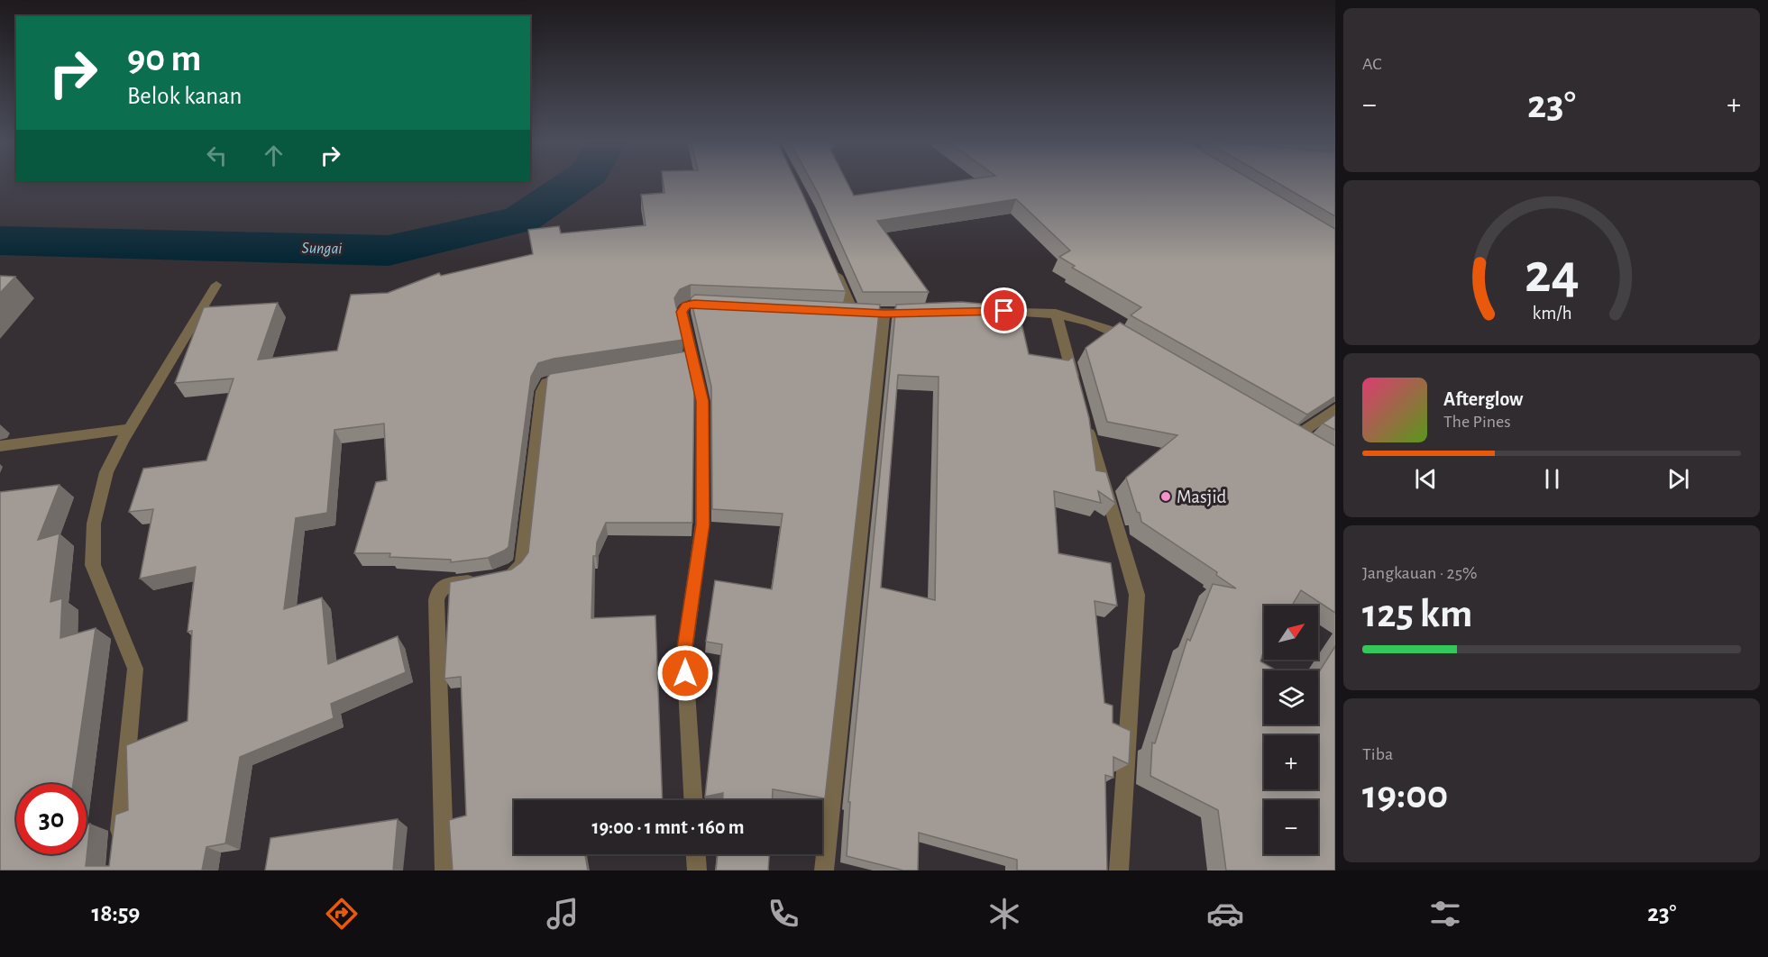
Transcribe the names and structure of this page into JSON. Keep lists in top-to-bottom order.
{
  "water": ["Sungai"],
  "places": ["Masjid"],
  "north": "top right",
  "page": {
    "tile": [
      "AC",
      ["Jangkauan · 25%", "125 km"],
      ["Tiba", "19:00"]
    ],
    "turn": ["90 m", "Belok kanan"],
    "heat": ["−", "23°", "+"],
    "song": ["Afterglow", "The Pines"],
    "map_buttons": ["+", "−"],
    "limit": "30",
    "trip": "19:00 · 1 mnt · 160 m",
    "tabs": ["18:59", "23°"],
    "gauge": ["24", "km/h"]
  }
}
